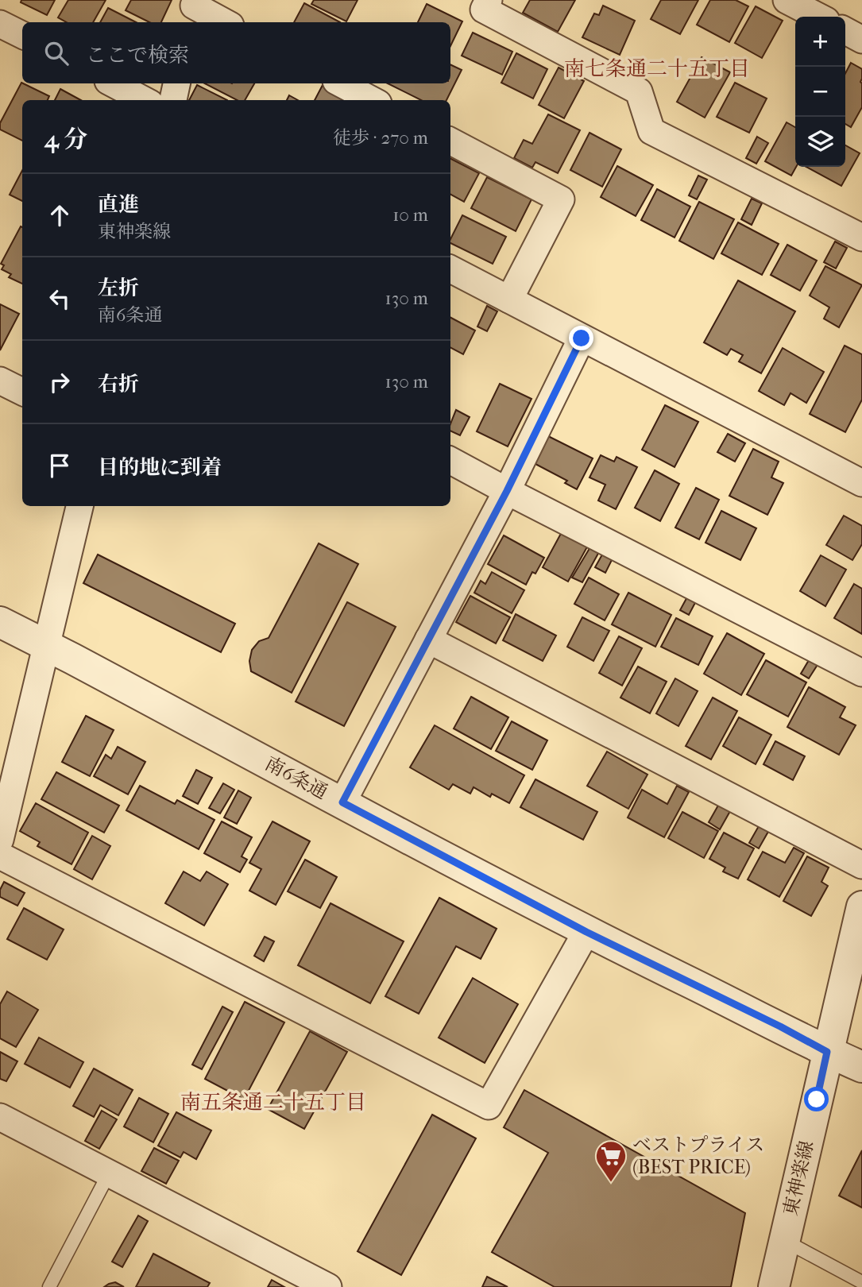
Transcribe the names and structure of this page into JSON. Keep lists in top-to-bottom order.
{
  "streets": {
    "street": ["南6条通", "東神楽線"]
  },
  "crossings": [
    ["南6条通", "東神楽線"]
  ],
  "districts": ["南七条通二十五丁目", "南五条通二十五丁目"],
  "places": {
    "supermarket": ["ベストプライス (BEST PRICE)"]
  },
  "page": {
    "map_buttons": ["+", "−"],
    "search": "ここで検索",
    "heading": ["4 分", "徒歩 · 270 m"],
    "list": [
      ["直進", "東神楽線", "10 m"],
      ["左折", "南6条通", "130 m"],
      ["右折", "130 m"],
      "目的地に到着"
    ]
  }
}
